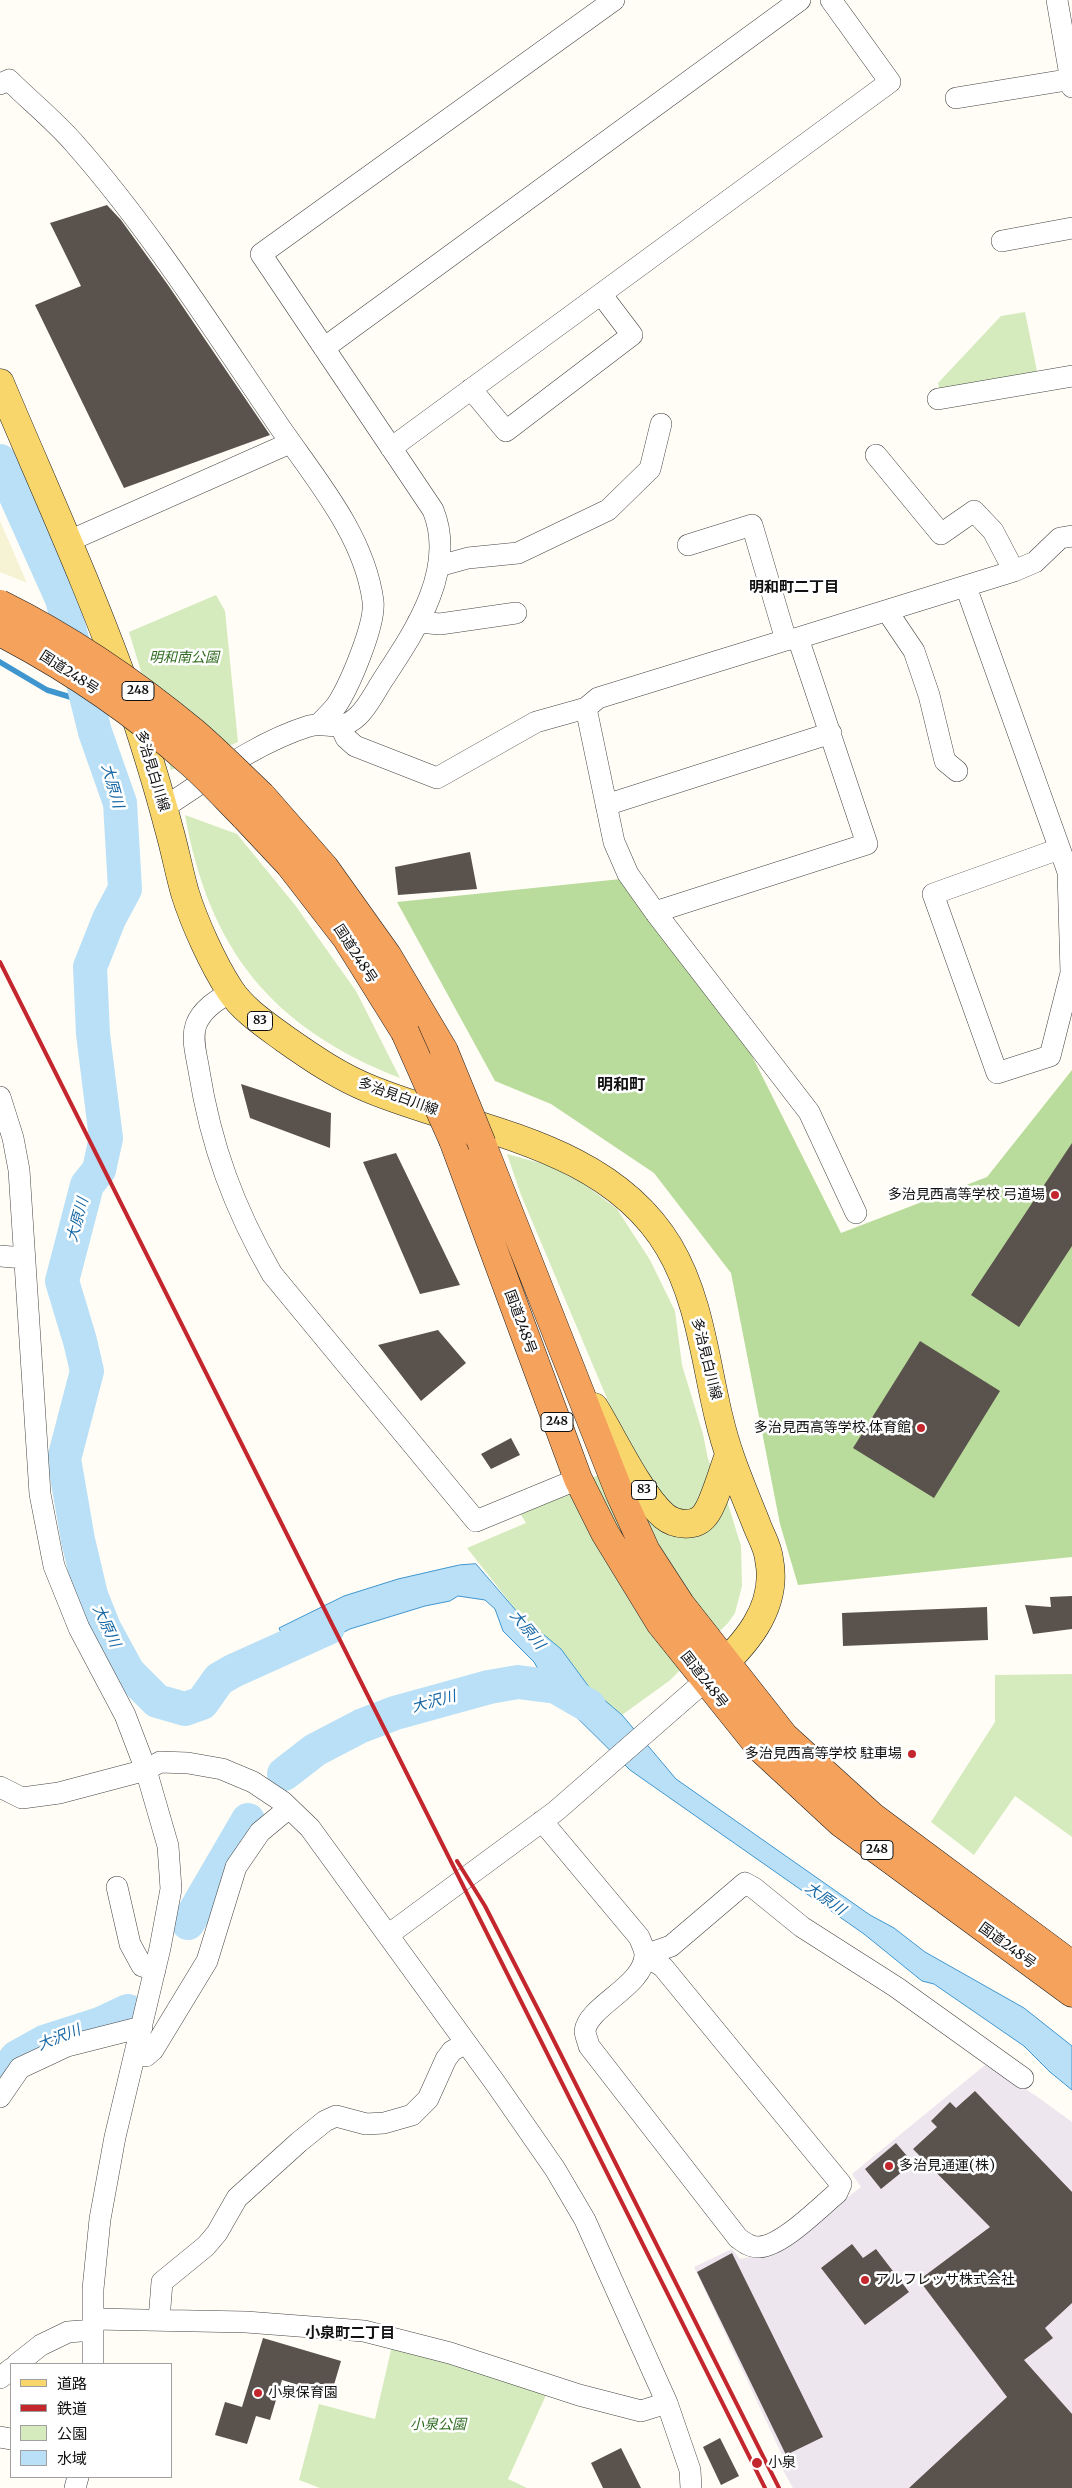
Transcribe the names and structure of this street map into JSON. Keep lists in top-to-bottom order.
{
  "streets": {
    "highway": ["国道248号", "248"],
    "main road": ["多治見白川線", "83"]
  },
  "crossings": [
    ["国道248号", "多治見白川線"],
    ["国道248号", "83"],
    ["多治見白川線", "83"]
  ],
  "districts": ["明和町二丁目", "明和町", "小泉町二丁目"],
  "water": ["大原川", "大沢川"],
  "parks": ["明和南公園", "小泉公園"],
  "places": [
    "多治見西高等学校 弓道場",
    "多治見西高等学校 体育館",
    "多治見西高等学校 駐車場",
    "多治見通運(株)",
    "アルフレッサ株式会社",
    "小泉保育園",
    "小泉"
  ],
  "legend": [
    "道路",
    "鉄道",
    "公園",
    "水域"
  ]
}
